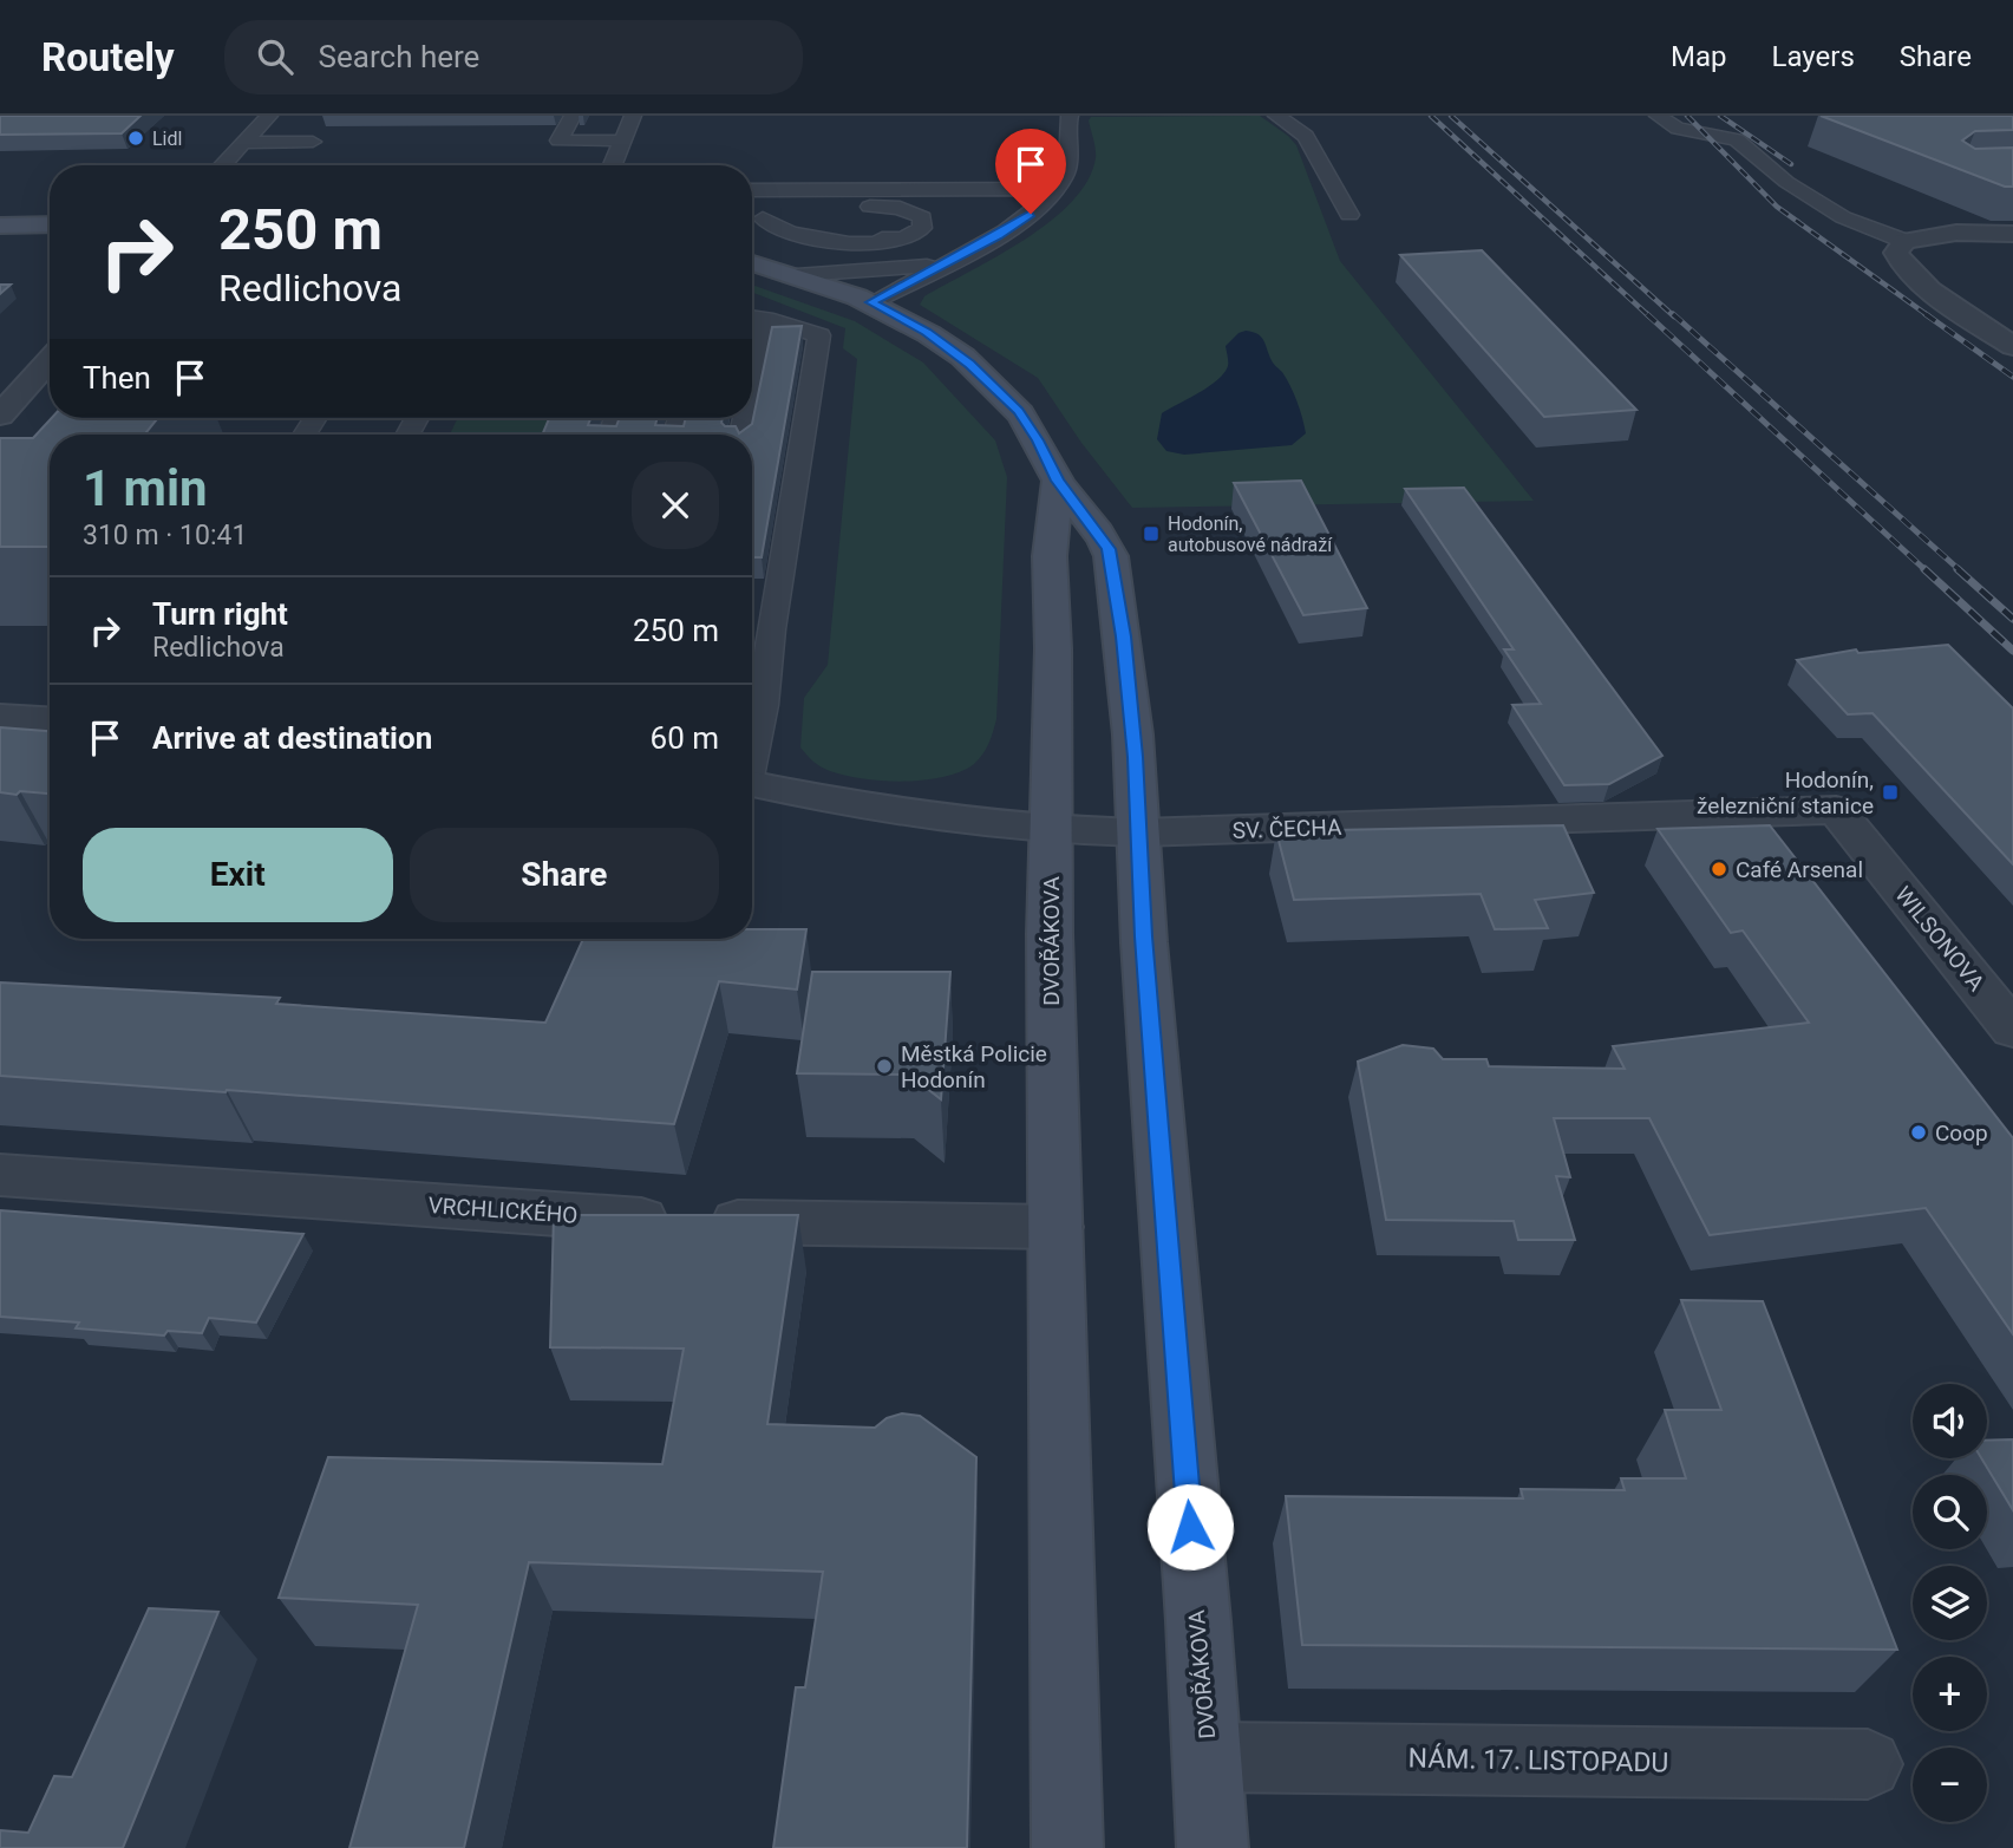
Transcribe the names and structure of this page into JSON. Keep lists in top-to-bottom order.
{
  "streets": {
    "main road": ["DVOŘÁKOVA"],
    "street": [
      "SV. ČECHA",
      "WILSONOVA",
      "VRCHLICKÉHO",
      "NÁM. 17. LISTOPADU"
    ]
  },
  "crossings": [
    ["SV. ČECHA", "WILSONOVA"],
    ["SV. ČECHA", "DVOŘÁKOVA"],
    ["DVOŘÁKOVA", "VRCHLICKÉHO"],
    ["DVOŘÁKOVA", "NÁM. 17. LISTOPADU"]
  ],
  "places": {
    "other": [
      "Lidl",
      "Café Arsenal",
      "Městká Policie Hodonín",
      "Coop"
    ],
    "transit": ["Hodonín, autobusové nádraží", "Hodonín, železniční stanice"]
  },
  "page": {
    "header": "Routely",
    "search": "Search here",
    "nav": ["Map", "Layers", "Share"],
    "turn": ["250 m", "Redlichova"],
    "then": "Then",
    "heading": ["1 min", "310 m · 10:41"],
    "list": [
      {
        "name": "Turn right",
        "note": "Redlichova",
        "value": "250 m"
      },
      {
        "name": "Arrive at destination",
        "value": "60 m"
      }
    ],
    "buttons": ["Exit", "Share"],
    "map_buttons": ["+", "−"]
  }
}
